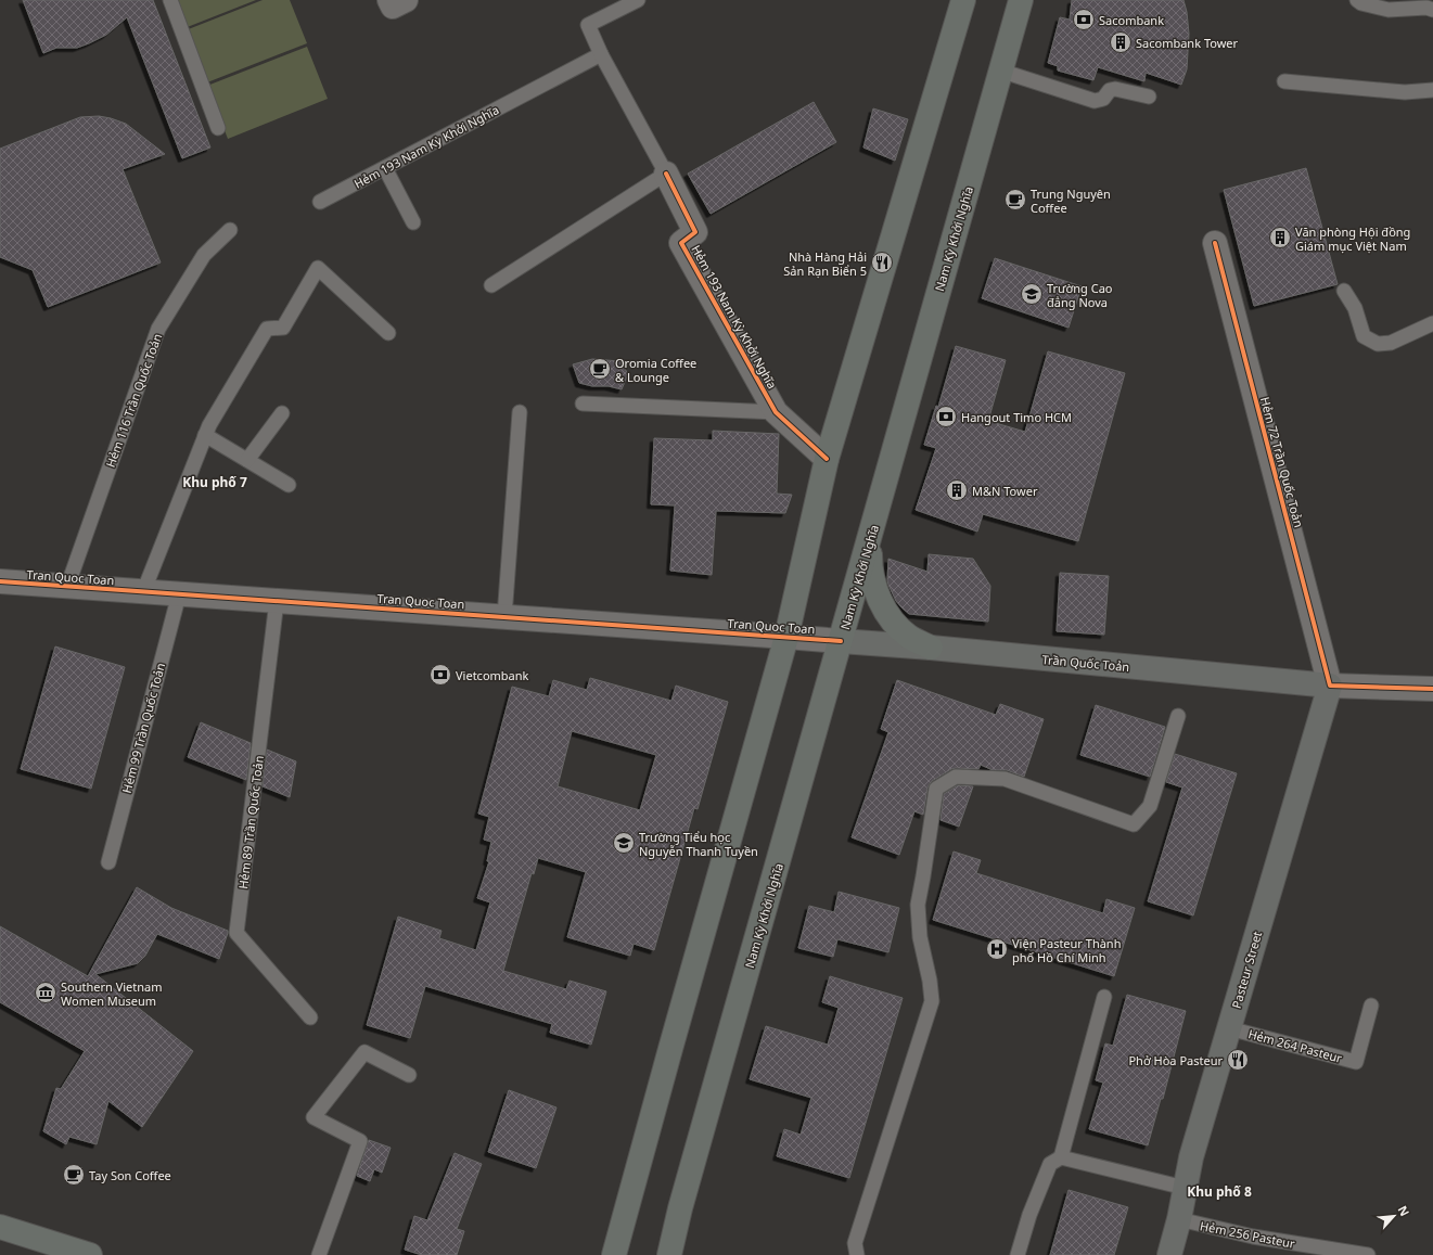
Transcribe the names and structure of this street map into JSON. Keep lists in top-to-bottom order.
{
  "streets": {
    "main road": ["Nam Kỳ Khởi Nghĩa", "Trần Quốc Toản", "Pasteur Street"],
    "street": ["Hẻm 193 Nam Kỳ Khởi Nghĩa", "Hẻm 72 Trần Quốc Toản", "Tran Quoc Toan"],
    "lane": [
      "Hẻm 116 Trần Quốc Toản",
      "Hẻm 99 Trần Quốc Toản",
      "Hẻm 89 Trần Quốc Toản",
      "Hẻm 264 Pasteur",
      "Hẻm 256 Pasteur"
    ]
  },
  "crossings": [
    ["Nam Kỳ Khởi Nghĩa", "Tran Quoc Toan"],
    ["Nam Kỳ Khởi Nghĩa", "Trần Quốc Toản"],
    ["Hẻm 116 Trần Quốc Toản", "Tran Quoc Toan"],
    ["Hẻm 72 Trần Quốc Toản", "Trần Quốc Toản"],
    ["Hẻm 72 Trần Quốc Toản", "Pasteur Street"],
    ["Tran Quoc Toan", "Trần Quốc Toản"],
    ["Tran Quoc Toan", "Hẻm 99 Trần Quốc Toản"],
    ["Tran Quoc Toan", "Hẻm 89 Trần Quốc Toản"],
    ["Trần Quốc Toản", "Pasteur Street"],
    ["Pasteur Street", "Hẻm 264 Pasteur"],
    ["Pasteur Street", "Hẻm 256 Pasteur"]
  ],
  "districts": ["Khu phố 7", "Khu phố 8"],
  "places": {
    "bank": ["Sacombank", "Hangout Timo HCM", "Vietcombank"],
    "building": ["Sacombank Tower", "Văn phòng Hội đồng Giám mục Việt Nam", "M&N Tower"],
    "cafe": ["Trung Nguyên Coffee", "Oromia Coffee & Lounge", "Tay Son Coffee"],
    "restaurant": ["Nhà Hàng Hải Sản Rạn Biển 5", "Phở Hòa Pasteur"],
    "school or university": ["Trường Cao đẳng Nova", "Trường Tiểu học Nguyễn Thanh Tuyền"],
    "hospital": ["Viện Pasteur Thành phố Hồ Chí Minh"],
    "museum": ["Southern Vietnam Women Museum"]
  },
  "north": "top right"
}
